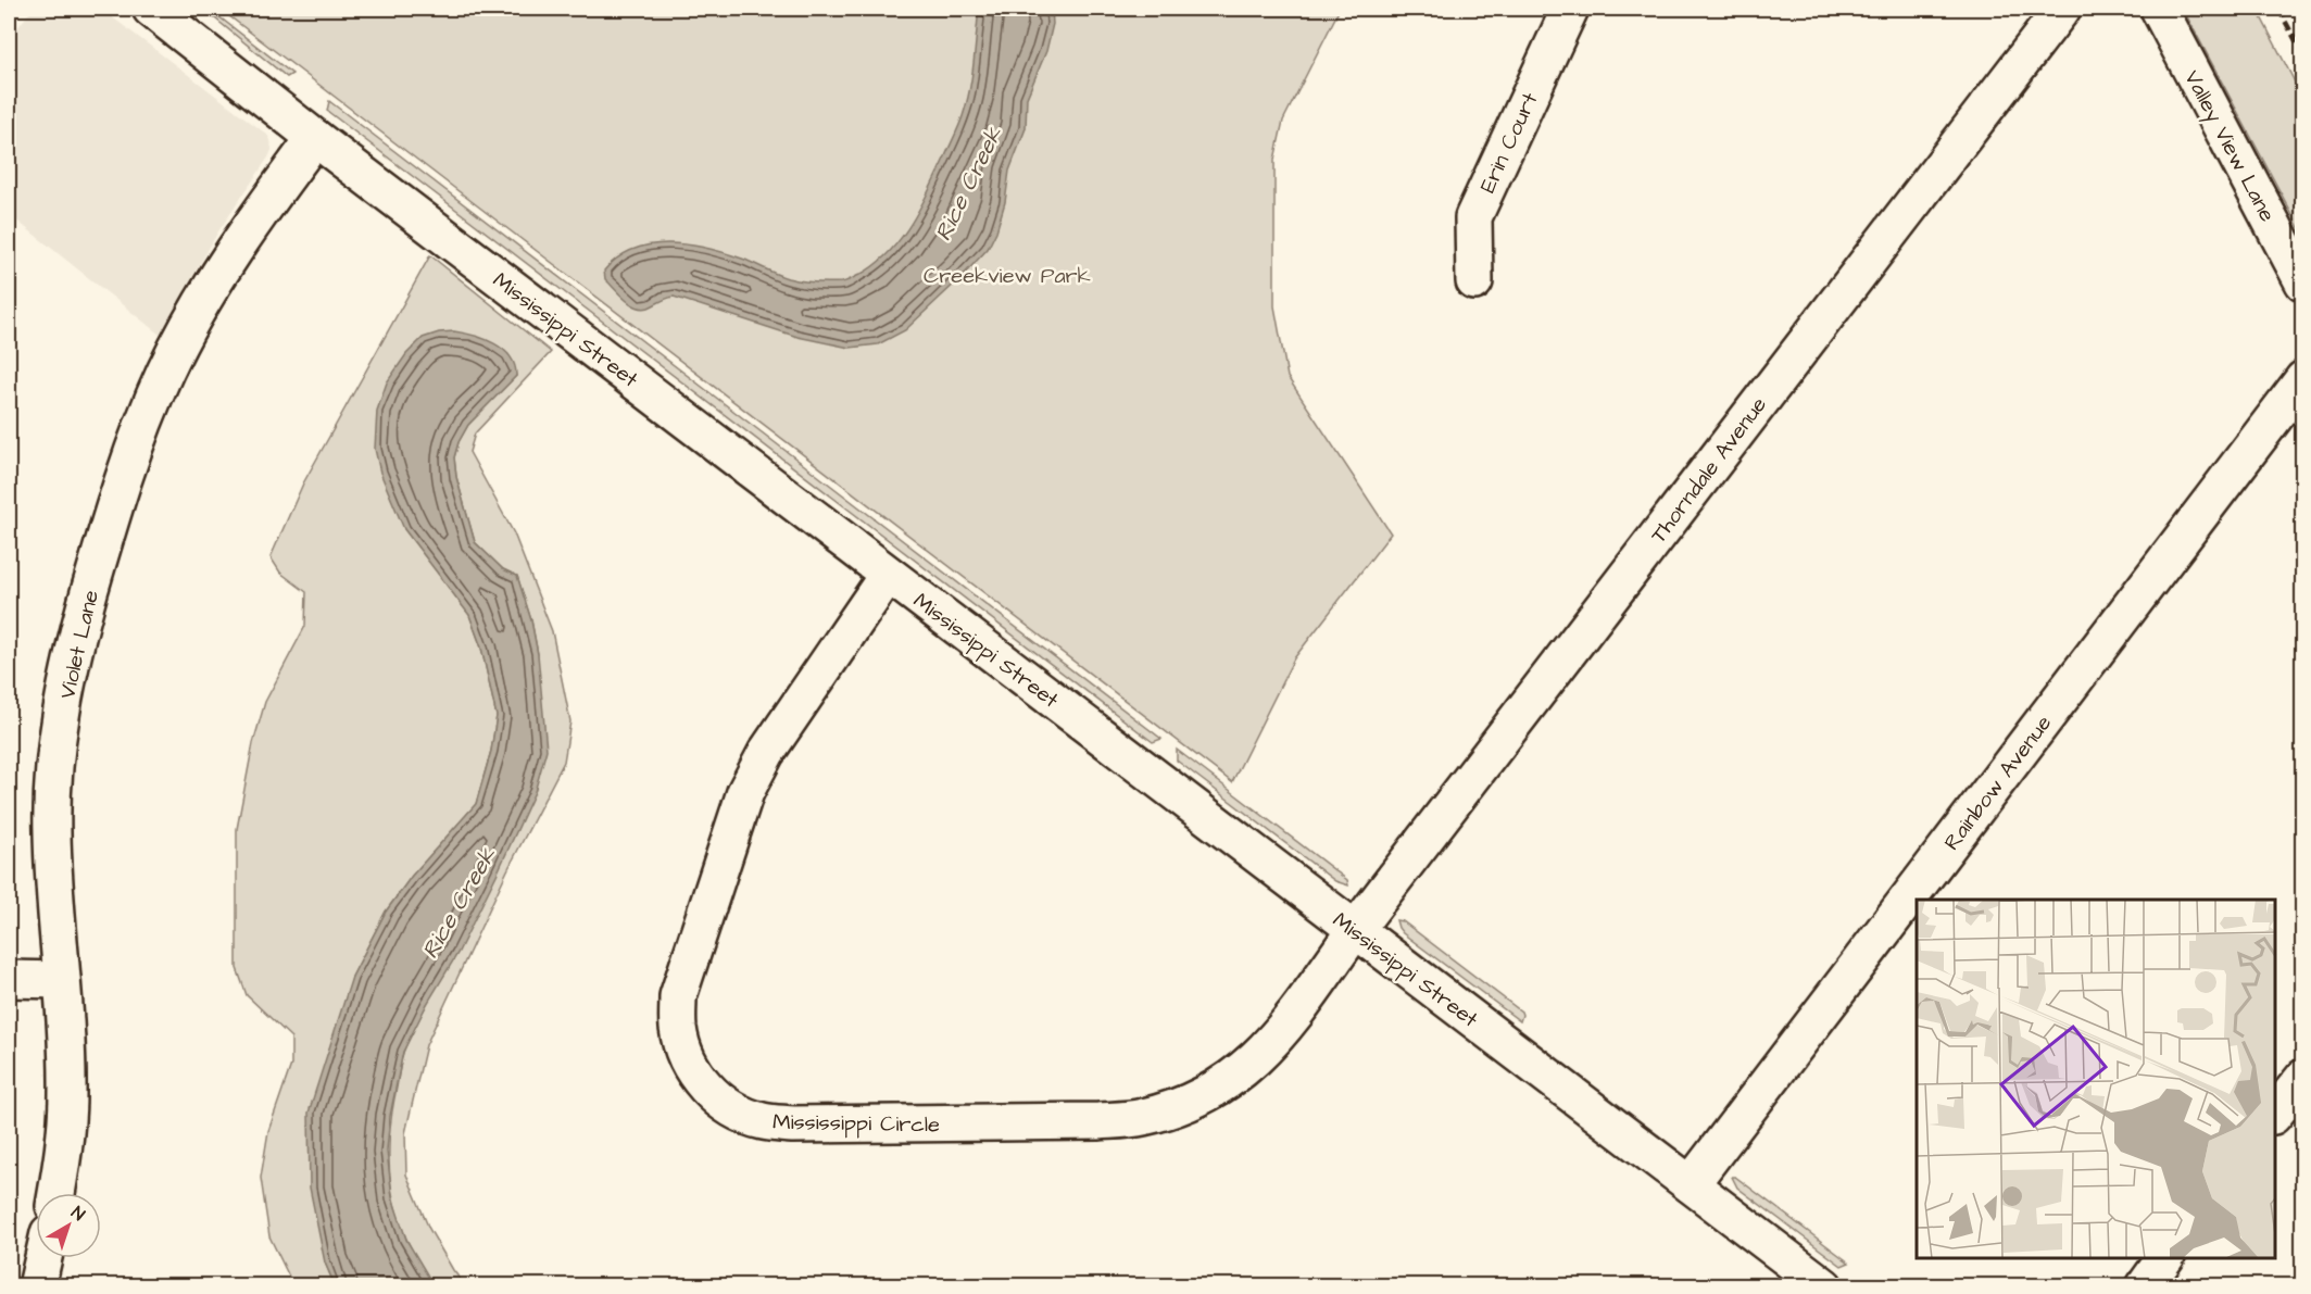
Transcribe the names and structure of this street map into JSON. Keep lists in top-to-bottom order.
{
  "streets": {
    "street": [
      "Erin Court",
      "Valley View Lane",
      "Mississippi Street",
      "Thorndale Avenue",
      "Violet Lane",
      "Rainbow Avenue",
      "Mississippi Circle"
    ]
  },
  "crossings": [
    ["Mississippi Street", "Thorndale Avenue"],
    ["Mississippi Street", "Violet Lane"],
    ["Mississippi Street", "Rainbow Avenue"],
    ["Mississippi Street", "Mississippi Circle"],
    ["Thorndale Avenue", "Mississippi Circle"]
  ],
  "water": ["Rice Creek"],
  "parks": ["Creekview Park"],
  "north": "top right"
}
